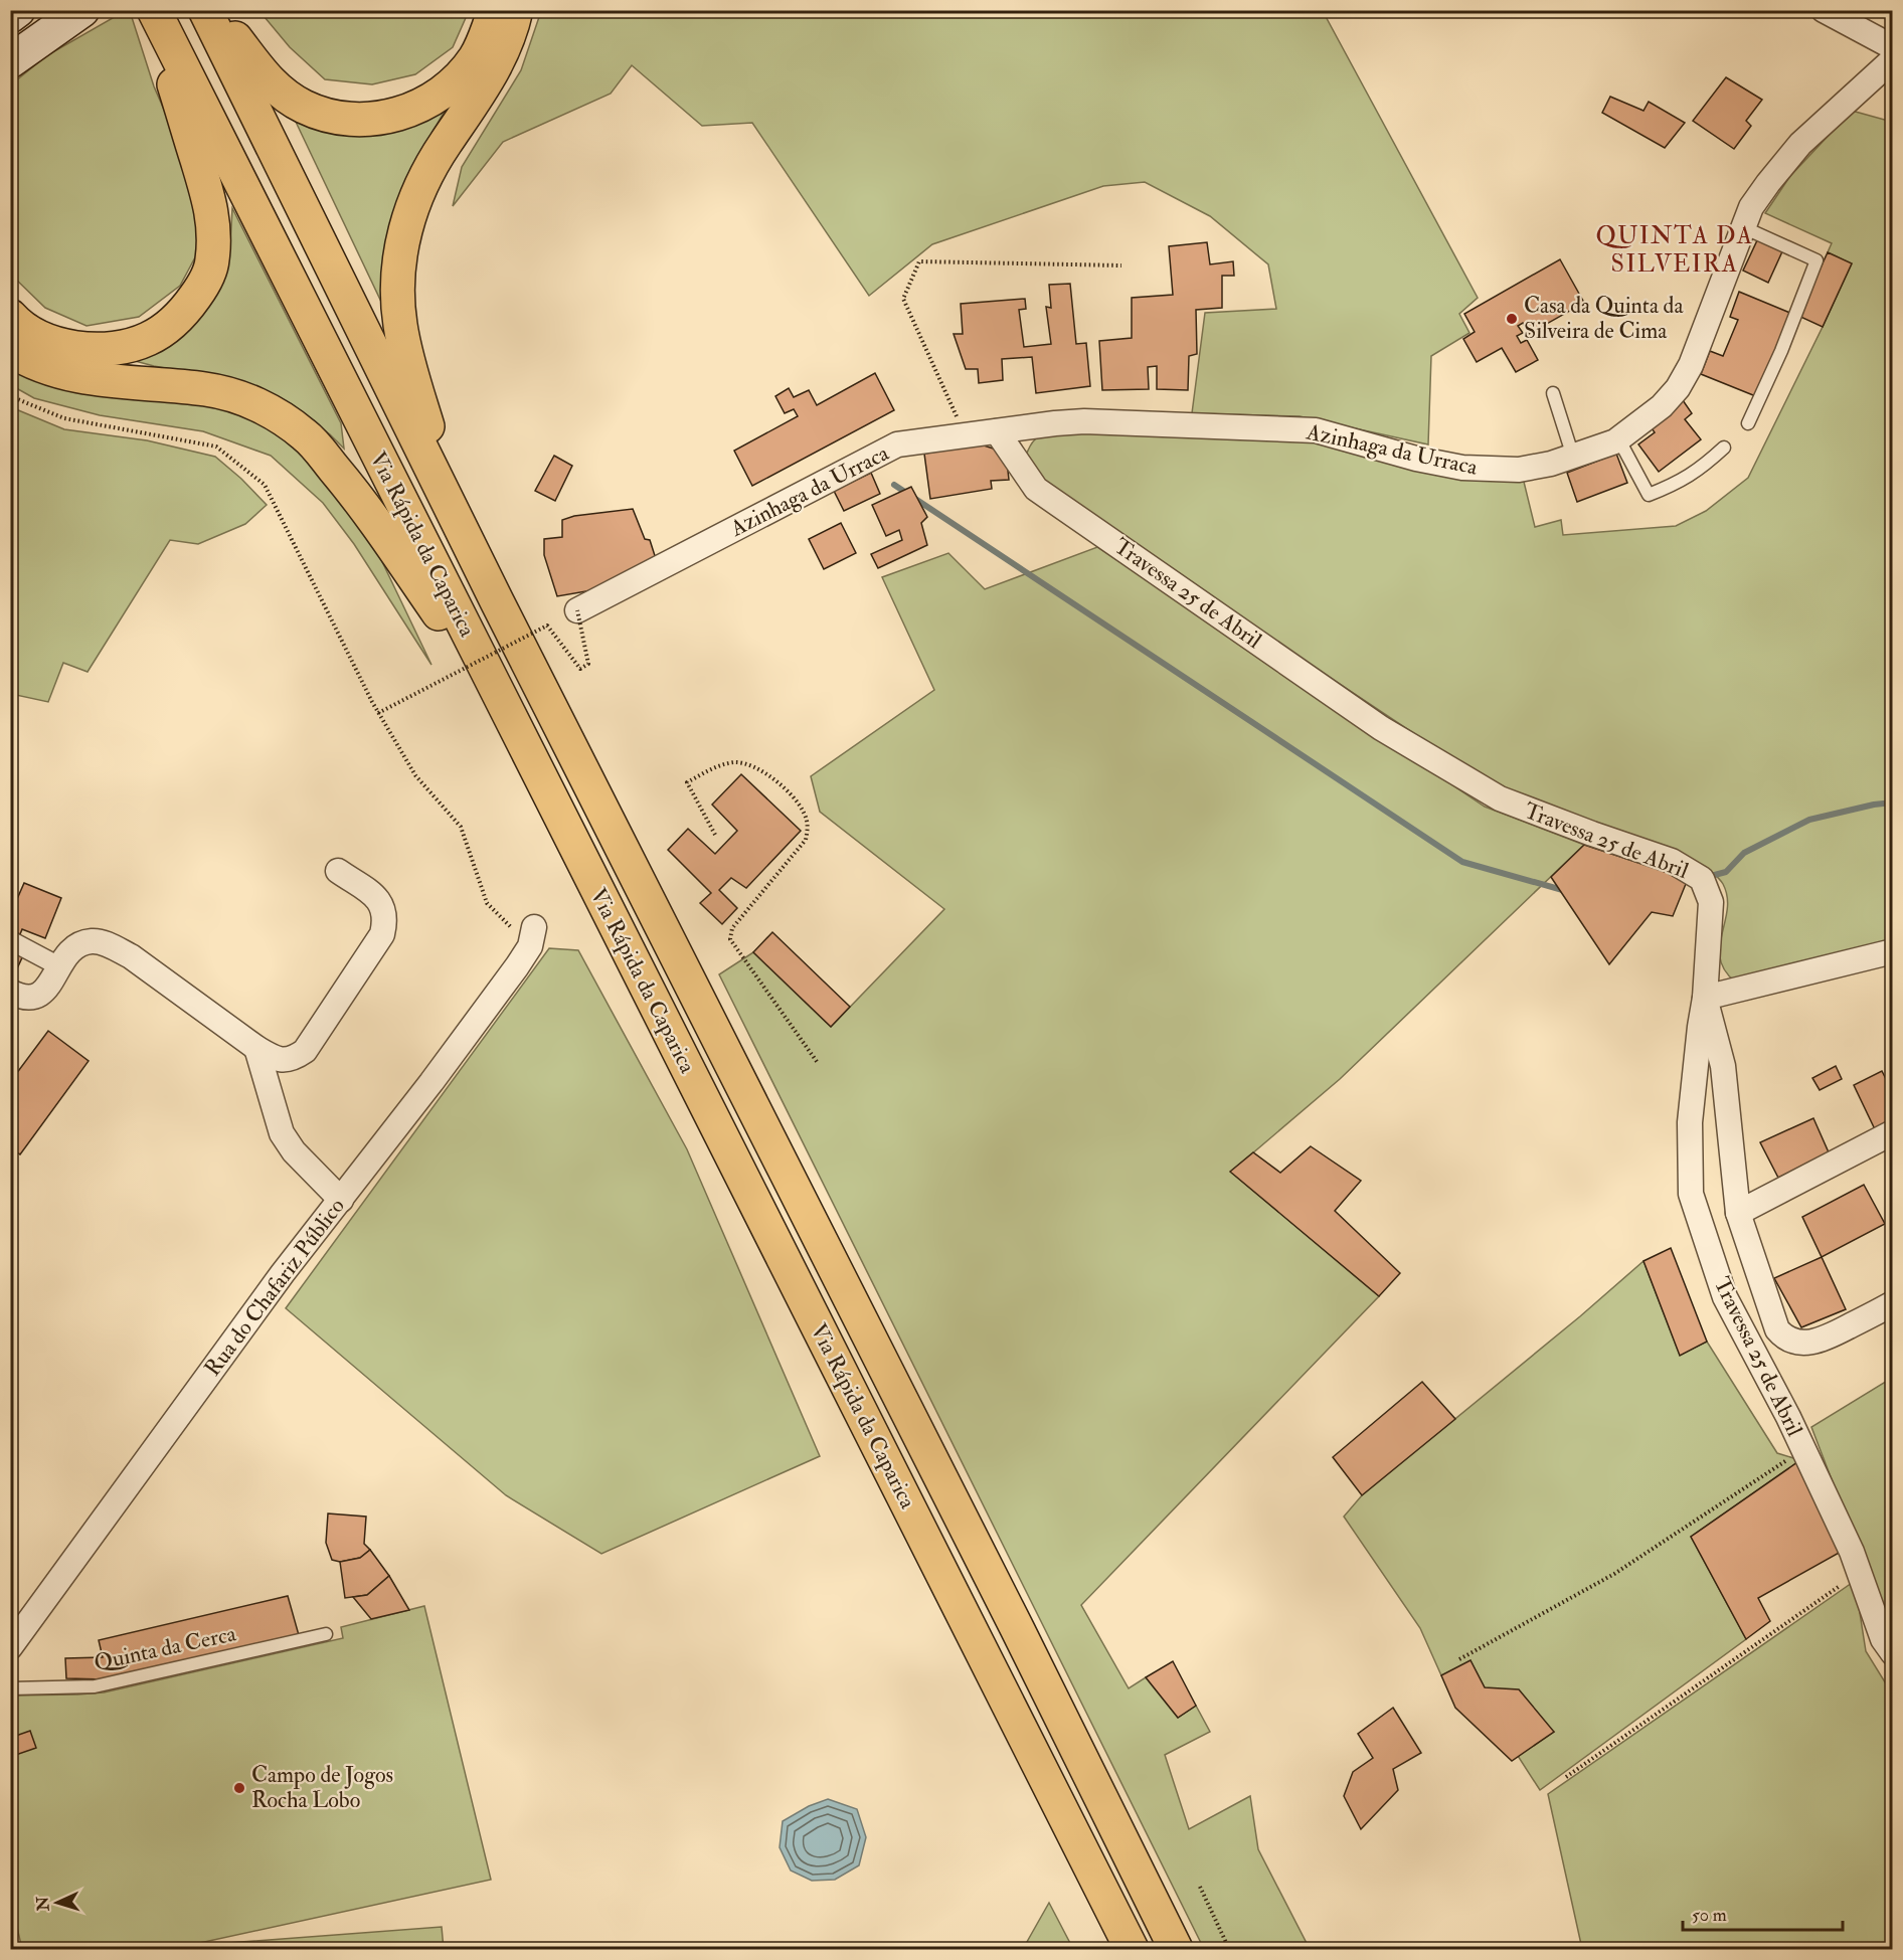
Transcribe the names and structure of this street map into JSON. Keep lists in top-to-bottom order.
{
  "streets": {
    "highway": ["Via Rápida da Caparica"],
    "street": ["Azinhaga da Urraca", "Travessa 25 de Abril", "Rua do Chafariz Público"],
    "lane": ["Quinta da Cerca"]
  },
  "crossings": [
    ["Azinhaga da Urraca", "Travessa 25 de Abril"]
  ],
  "districts": ["QUINTA DA SILVEIRA"],
  "places": ["Casa da Quinta da Silveira de Cima", "Campo de Jogos Rocha Lobo"],
  "scale_bar": "50 m",
  "north": "left"
}
